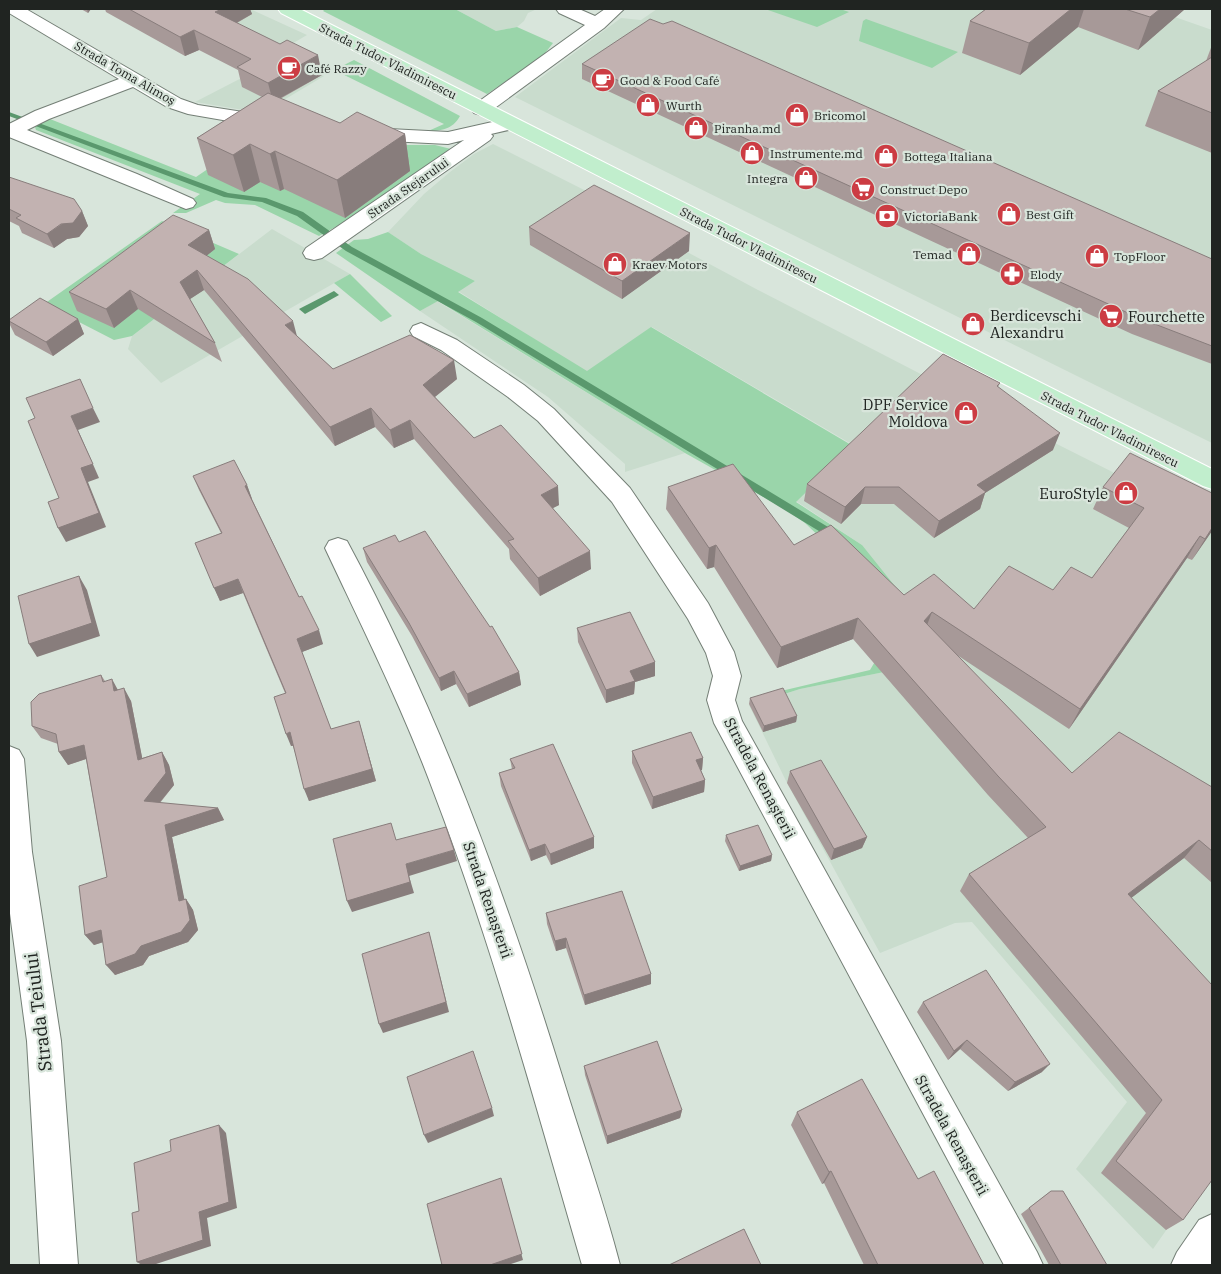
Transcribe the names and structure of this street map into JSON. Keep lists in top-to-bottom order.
{
  "streets": {
    "main road": ["Strada Tudor Vladimirescu"],
    "street": [
      "Strada Toma Alimoș",
      "Strada Stejarului",
      "Stradela Renașterii",
      "Strada Renașterii",
      "Strada Teiului"
    ]
  },
  "crossings": [
    ["Strada Tudor Vladimirescu", "Strada Stejarului"]
  ],
  "places": {
    "cafe": ["Café Razzy", "Good & Food Café"],
    "shop": [
      "Wurth",
      "Bricomol",
      "Piranha.md",
      "Instrumente.md",
      "Bottega Italiana",
      "Integra",
      "Best Gift",
      "Temad",
      "TopFloor",
      "Kraev Motors",
      "Berdicevschi Alexandru",
      "DPF Service Moldova",
      "EuroStyle"
    ],
    "supermarket": ["Construct Depo", "Fourchette"],
    "bank": ["VictoriaBank"],
    "pharmacy": ["Elody"]
  }
}
